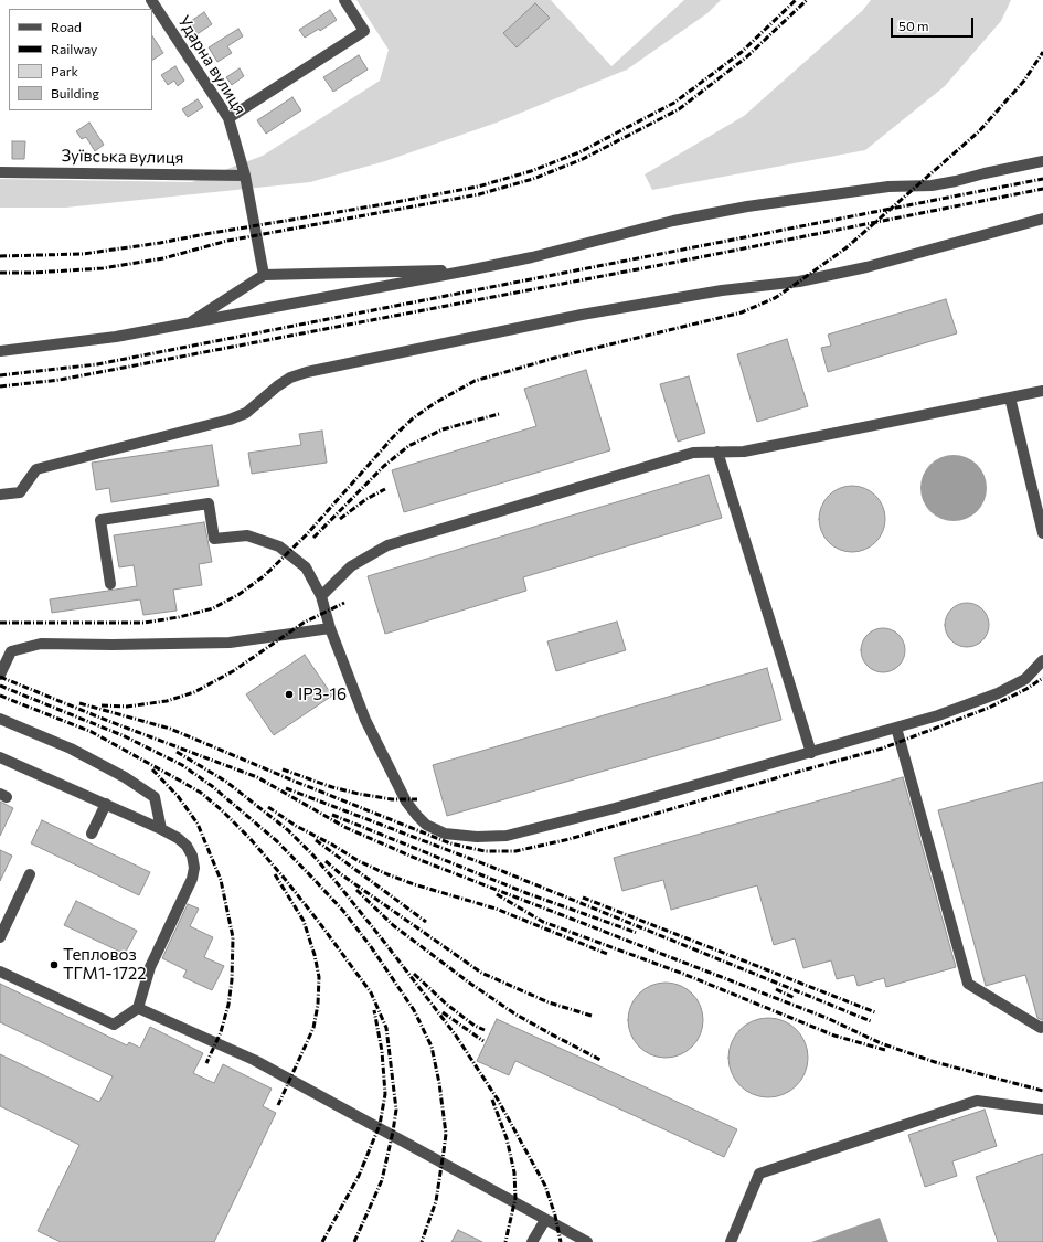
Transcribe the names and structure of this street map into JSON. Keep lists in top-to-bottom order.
{
  "streets": {
    "street": ["Ударна вулиця", "Зуївська вулиця"]
  },
  "crossings": [
    ["Ударна вулиця", "Зуївська вулиця"]
  ],
  "places": ["ІРЗ-16", "Тепловоз ТГМ1-1722"],
  "legend": [
    "Road",
    "Railway",
    "Park",
    "Building"
  ],
  "scale_bar": "50 m"
}
